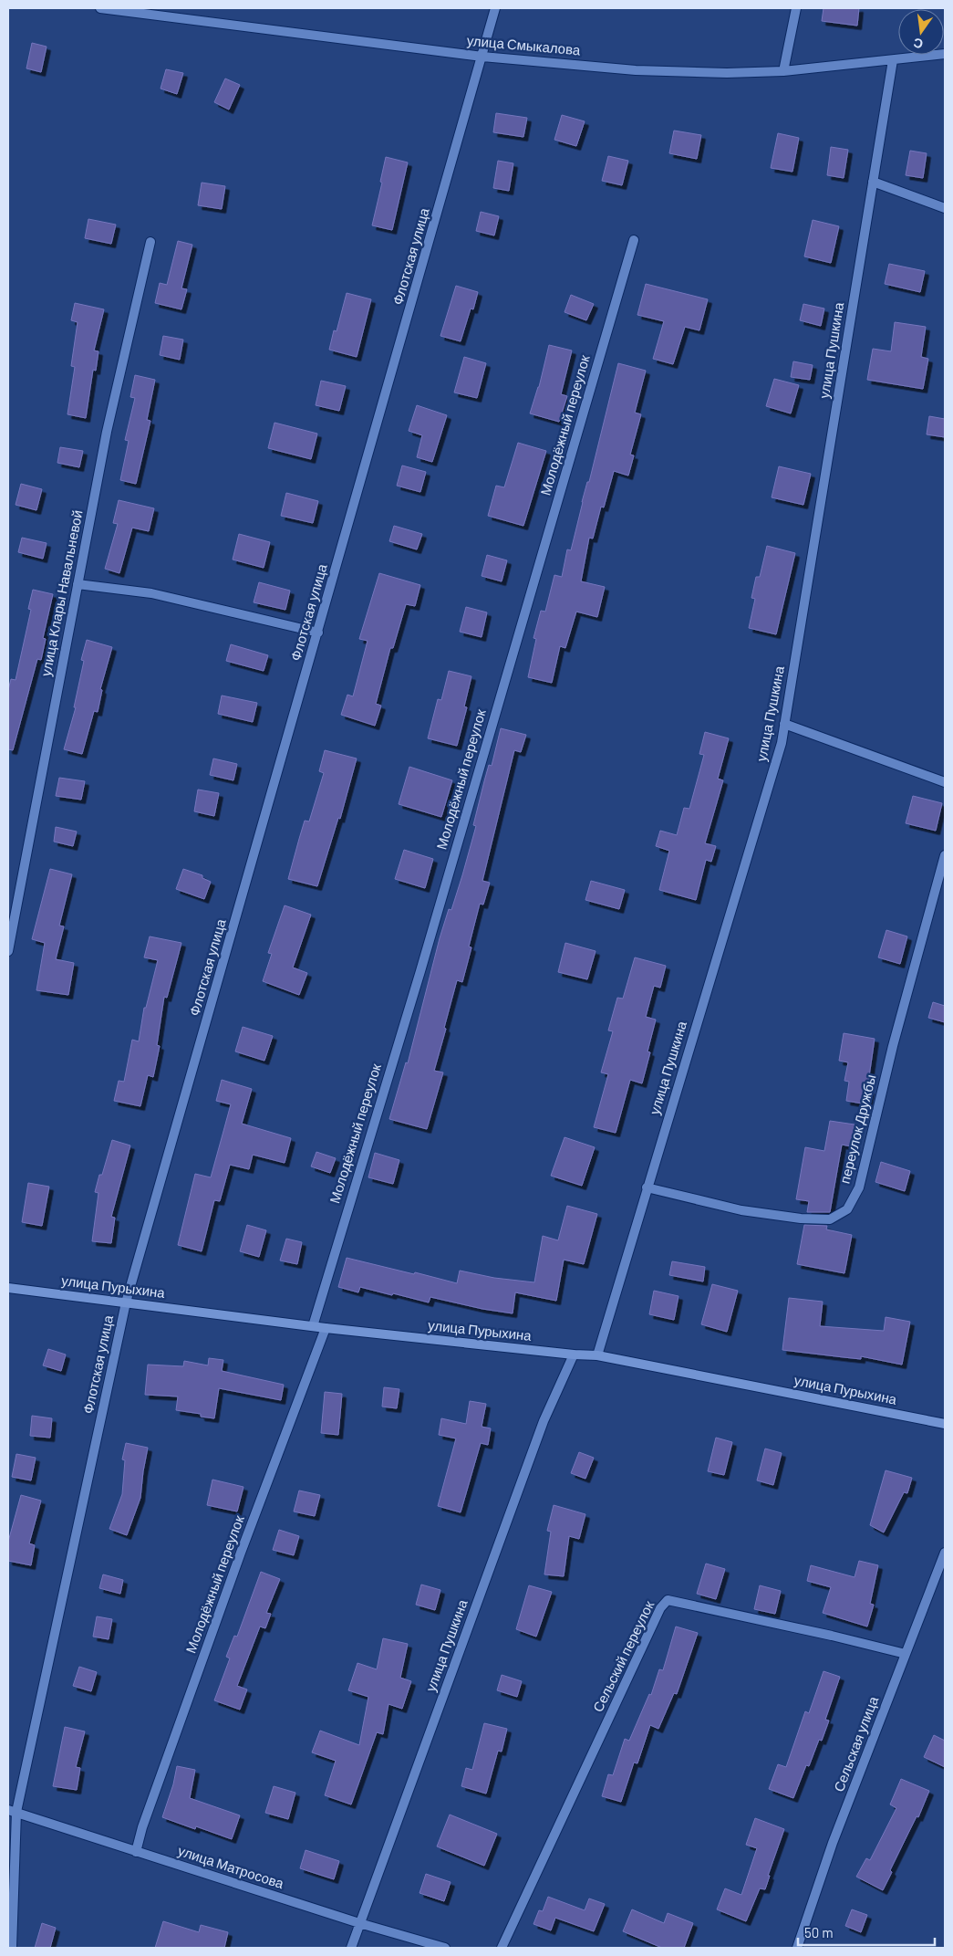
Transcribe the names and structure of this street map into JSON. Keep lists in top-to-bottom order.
{
  "streets": {
    "street": [
      "улица Смыкалова",
      "Флотская улица",
      "улица Пушкина",
      "Молодёжный переулок",
      "улица Клары Навальневой",
      "переулок Дружбы",
      "улица Пурыхина",
      "Сельский переулок",
      "Сельская улица",
      "улица Матросова"
    ]
  },
  "crossings": [
    ["улица Смыкалова", "Флотская улица"],
    ["улица Смыкалова", "улица Пушкина"],
    ["Флотская улица", "улица Пурыхина"],
    ["Флотская улица", "улица Матросова"],
    ["улица Пушкина", "переулок Дружбы"],
    ["улица Пушкина", "улица Пурыхина"],
    ["улица Пушкина", "улица Матросова"],
    ["Молодёжный переулок", "улица Пурыхина"],
    ["Молодёжный переулок", "улица Матросова"],
    ["Сельский переулок", "Сельская улица"]
  ],
  "scale_bar": "50 m",
  "north": "bottom"
}
